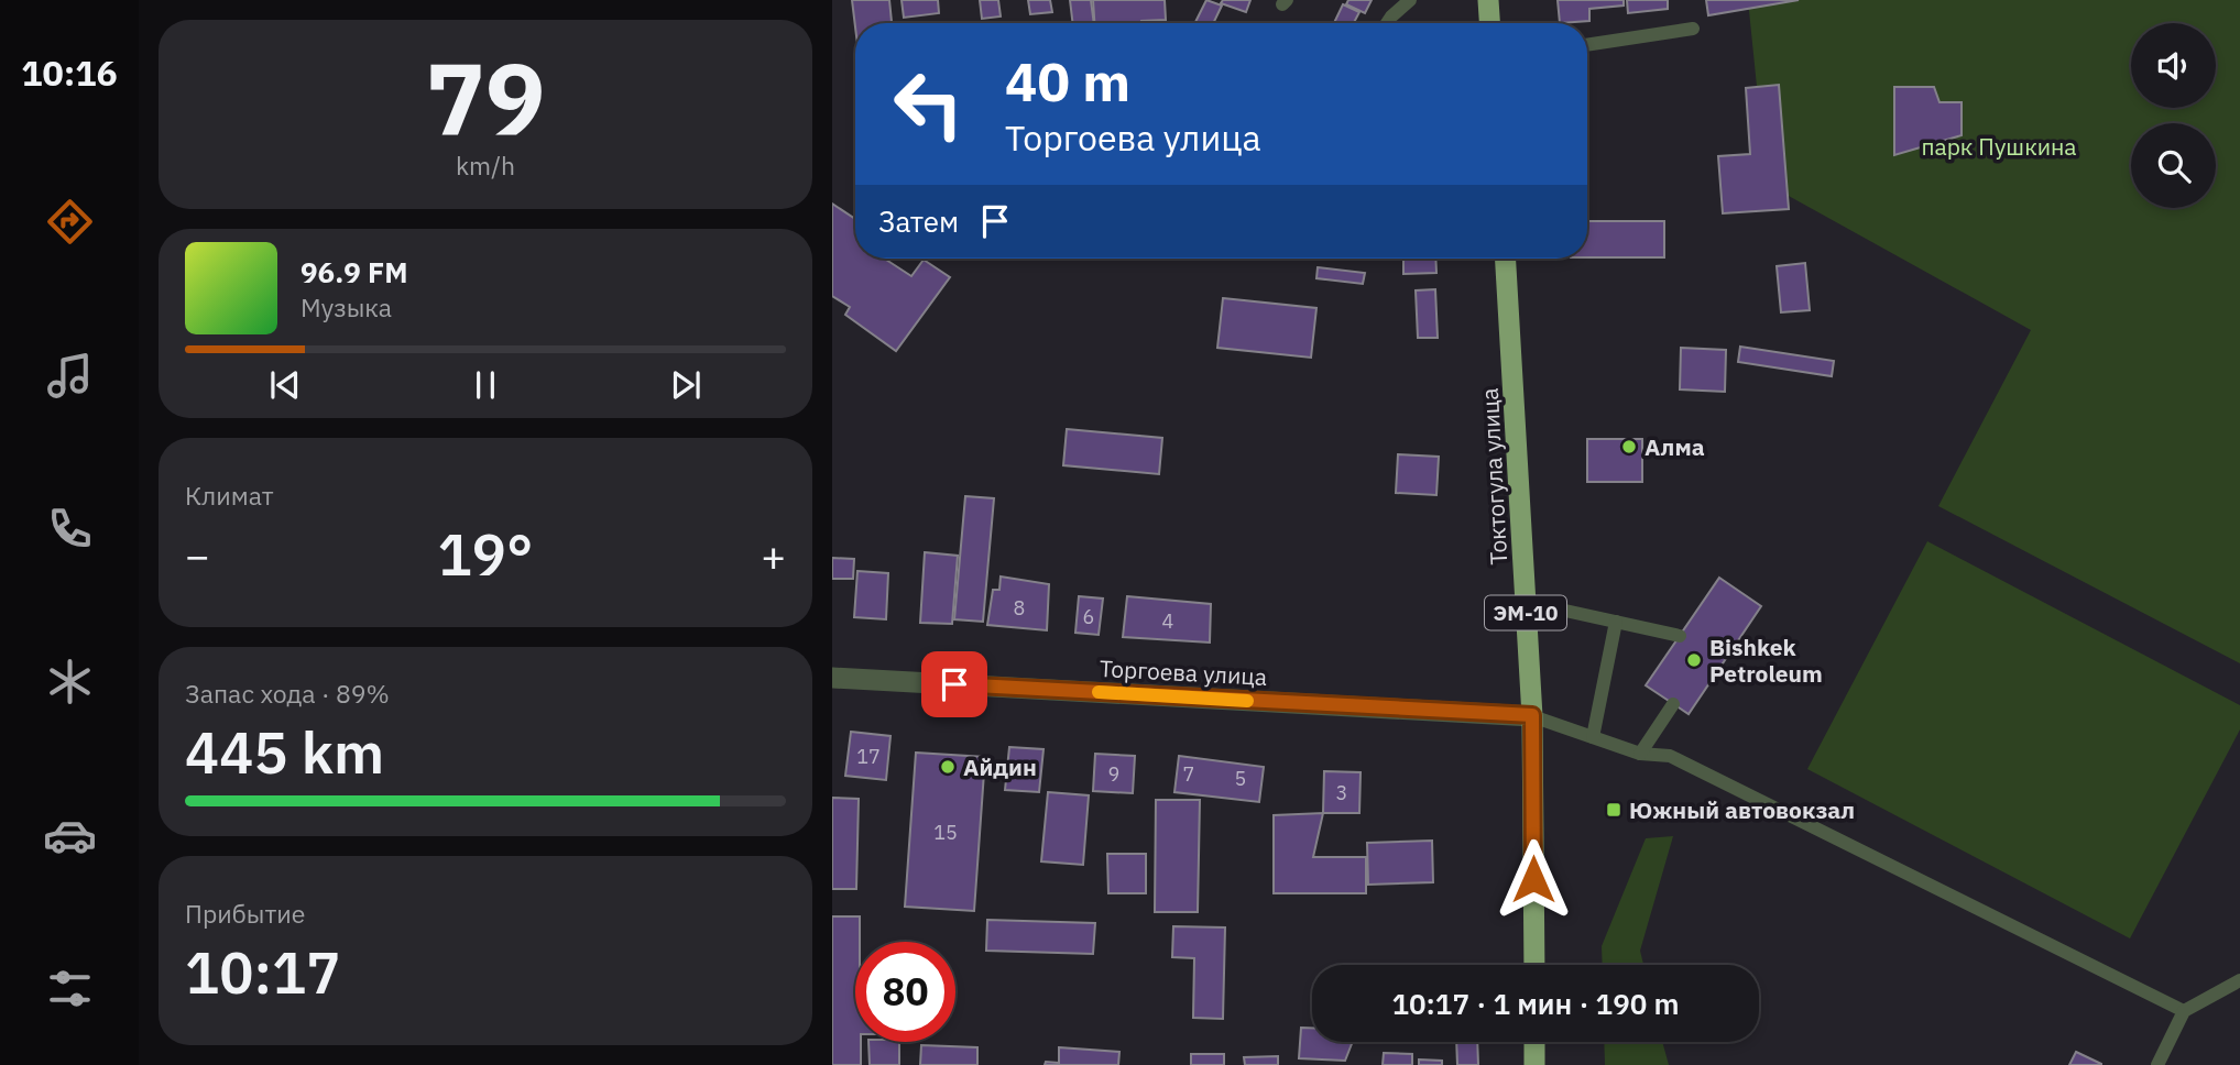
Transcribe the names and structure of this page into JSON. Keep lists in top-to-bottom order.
{
  "streets": {
    "highway": ["Токтогула улица", "ЭМ-10"],
    "street": ["Торгоева улица"]
  },
  "crossings": [
    ["Токтогула улица", "Торгоева улица"]
  ],
  "parks": ["парк Пушкина"],
  "places": {
    "other": ["Алма", "Bishkek Petroleum", "Айдин"],
    "transit": ["Южный автовокзал"]
  },
  "house_numbers": [
    "8",
    "6",
    "4",
    "17",
    "9",
    "7",
    "5",
    "3",
    "15"
  ],
  "page": {
    "tabs": "10:16",
    "tile": [
      ["79", "km/h"],
      "Климат",
      ["Запас хода · 89%", "445 km"],
      ["Прибытие", "10:17"]
    ],
    "turn": ["40 m", "Торгоева улица"],
    "then": "Затем",
    "song": ["96.9 FM", "Музыка"],
    "heat": ["−", "19°", "+"],
    "limit": "80",
    "trip": "10:17 · 1 мин · 190 m"
  }
}
